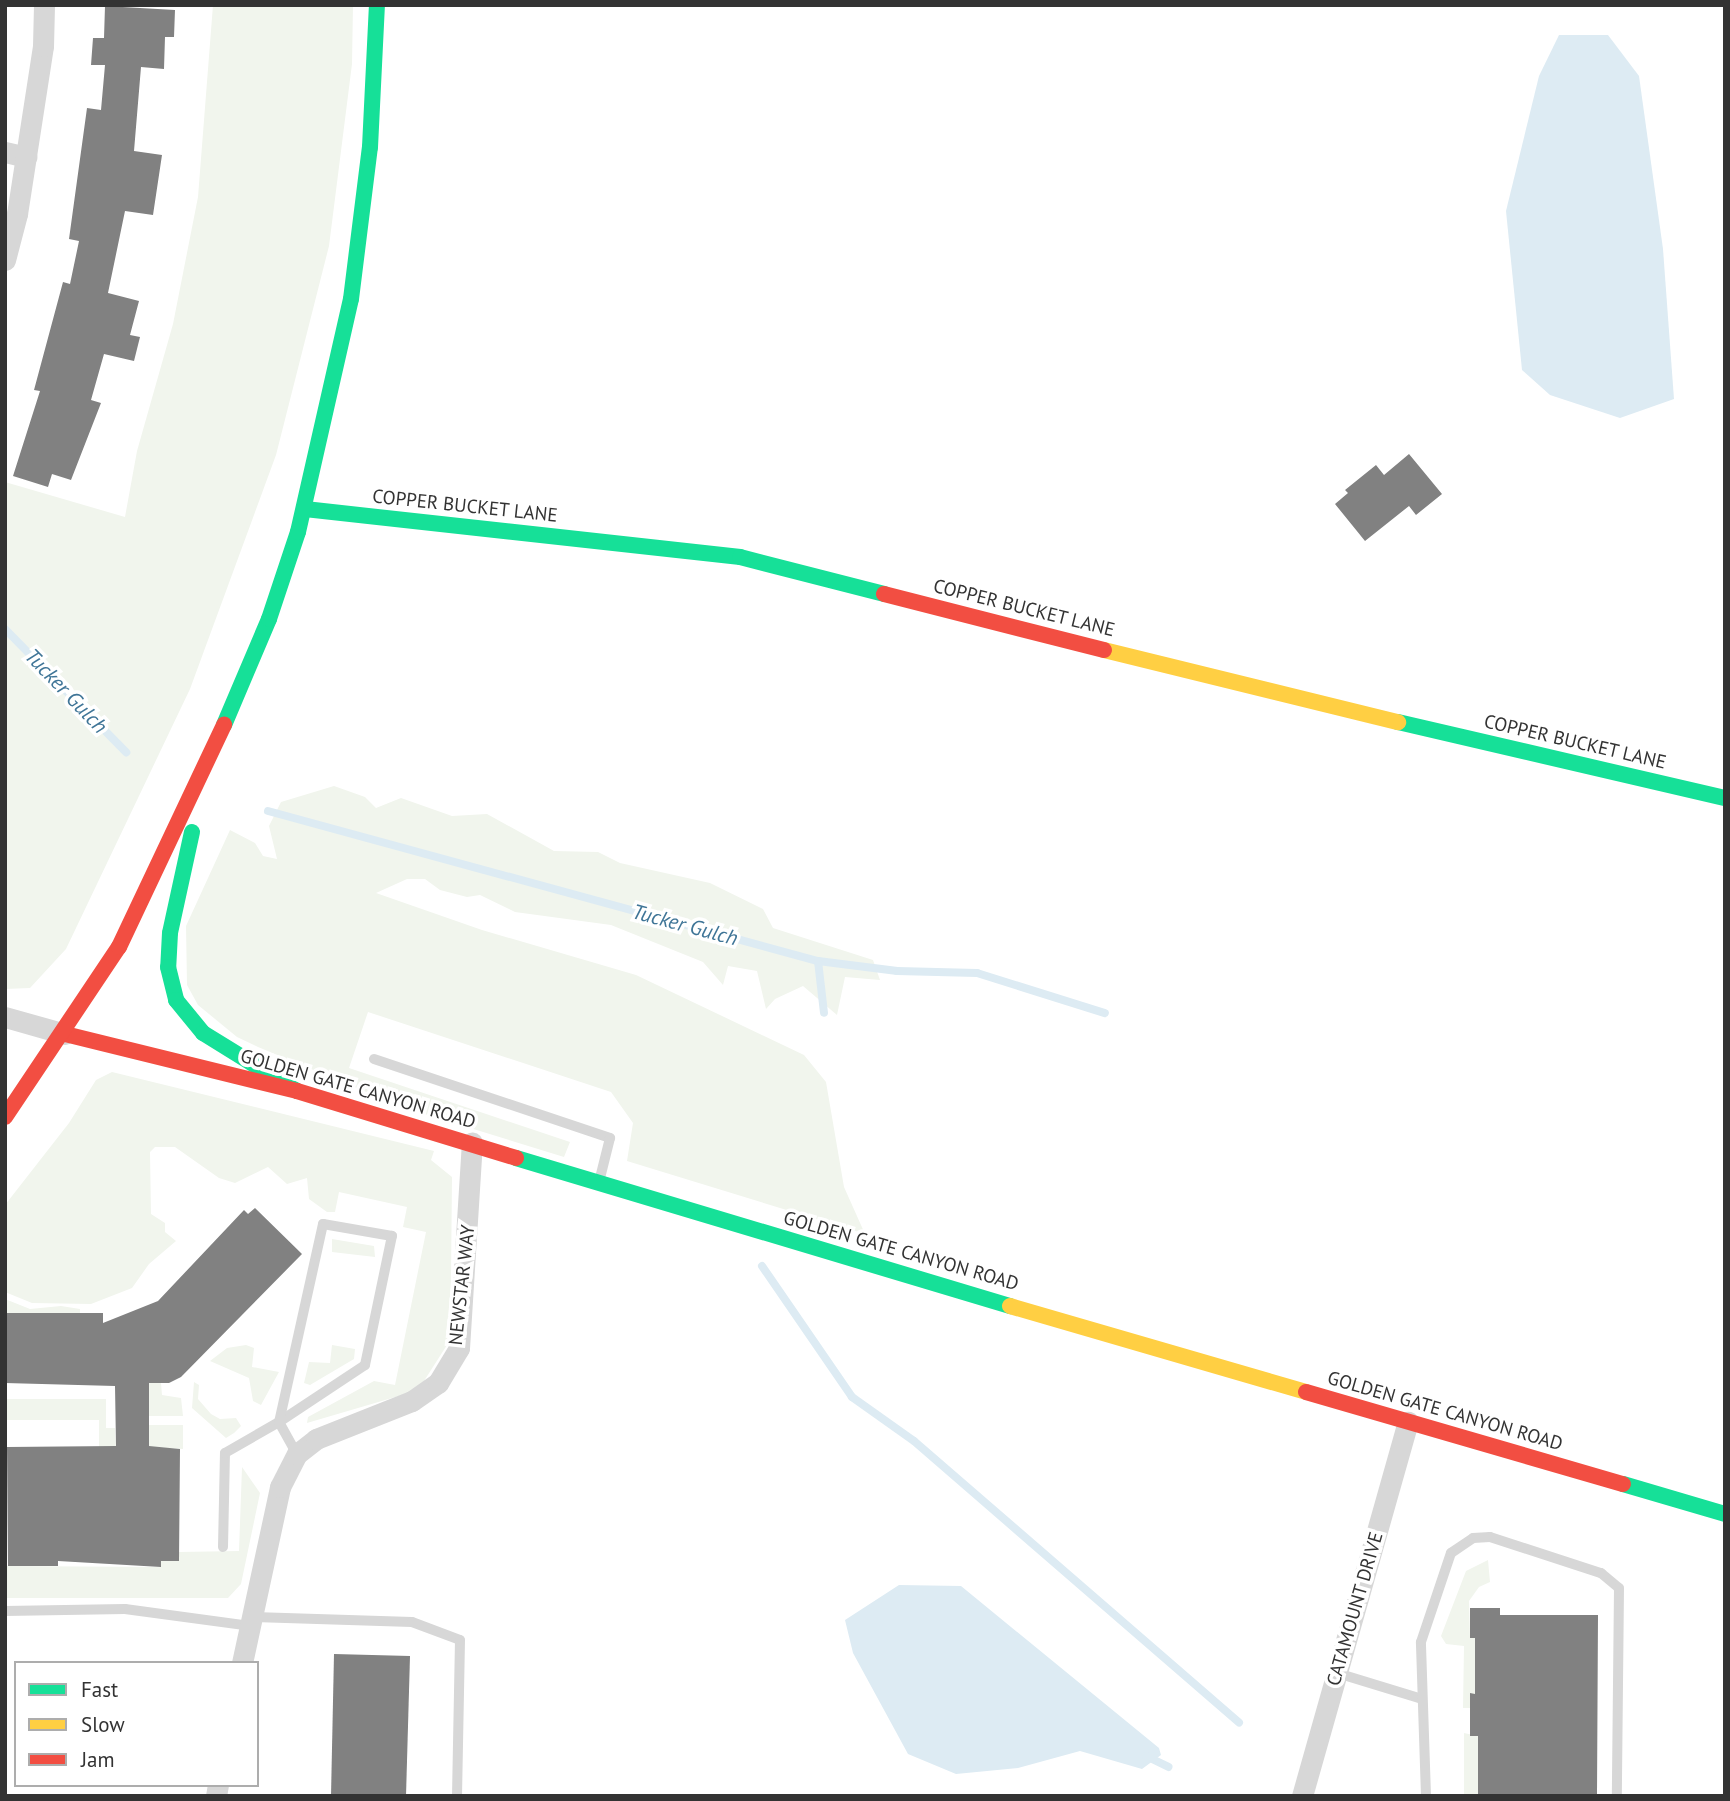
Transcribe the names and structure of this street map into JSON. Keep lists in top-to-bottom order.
{
  "streets": {
    "main road": ["COPPER BUCKET LANE", "GOLDEN GATE CANYON ROAD"],
    "street": ["NEWSTAR WAY", "CATAMOUNT DRIVE"]
  },
  "crossings": [
    ["GOLDEN GATE CANYON ROAD", "NEWSTAR WAY"],
    ["GOLDEN GATE CANYON ROAD", "CATAMOUNT DRIVE"]
  ],
  "water": ["Tucker Gulch"],
  "legend": ["Fast", "Slow", "Jam"]
}
